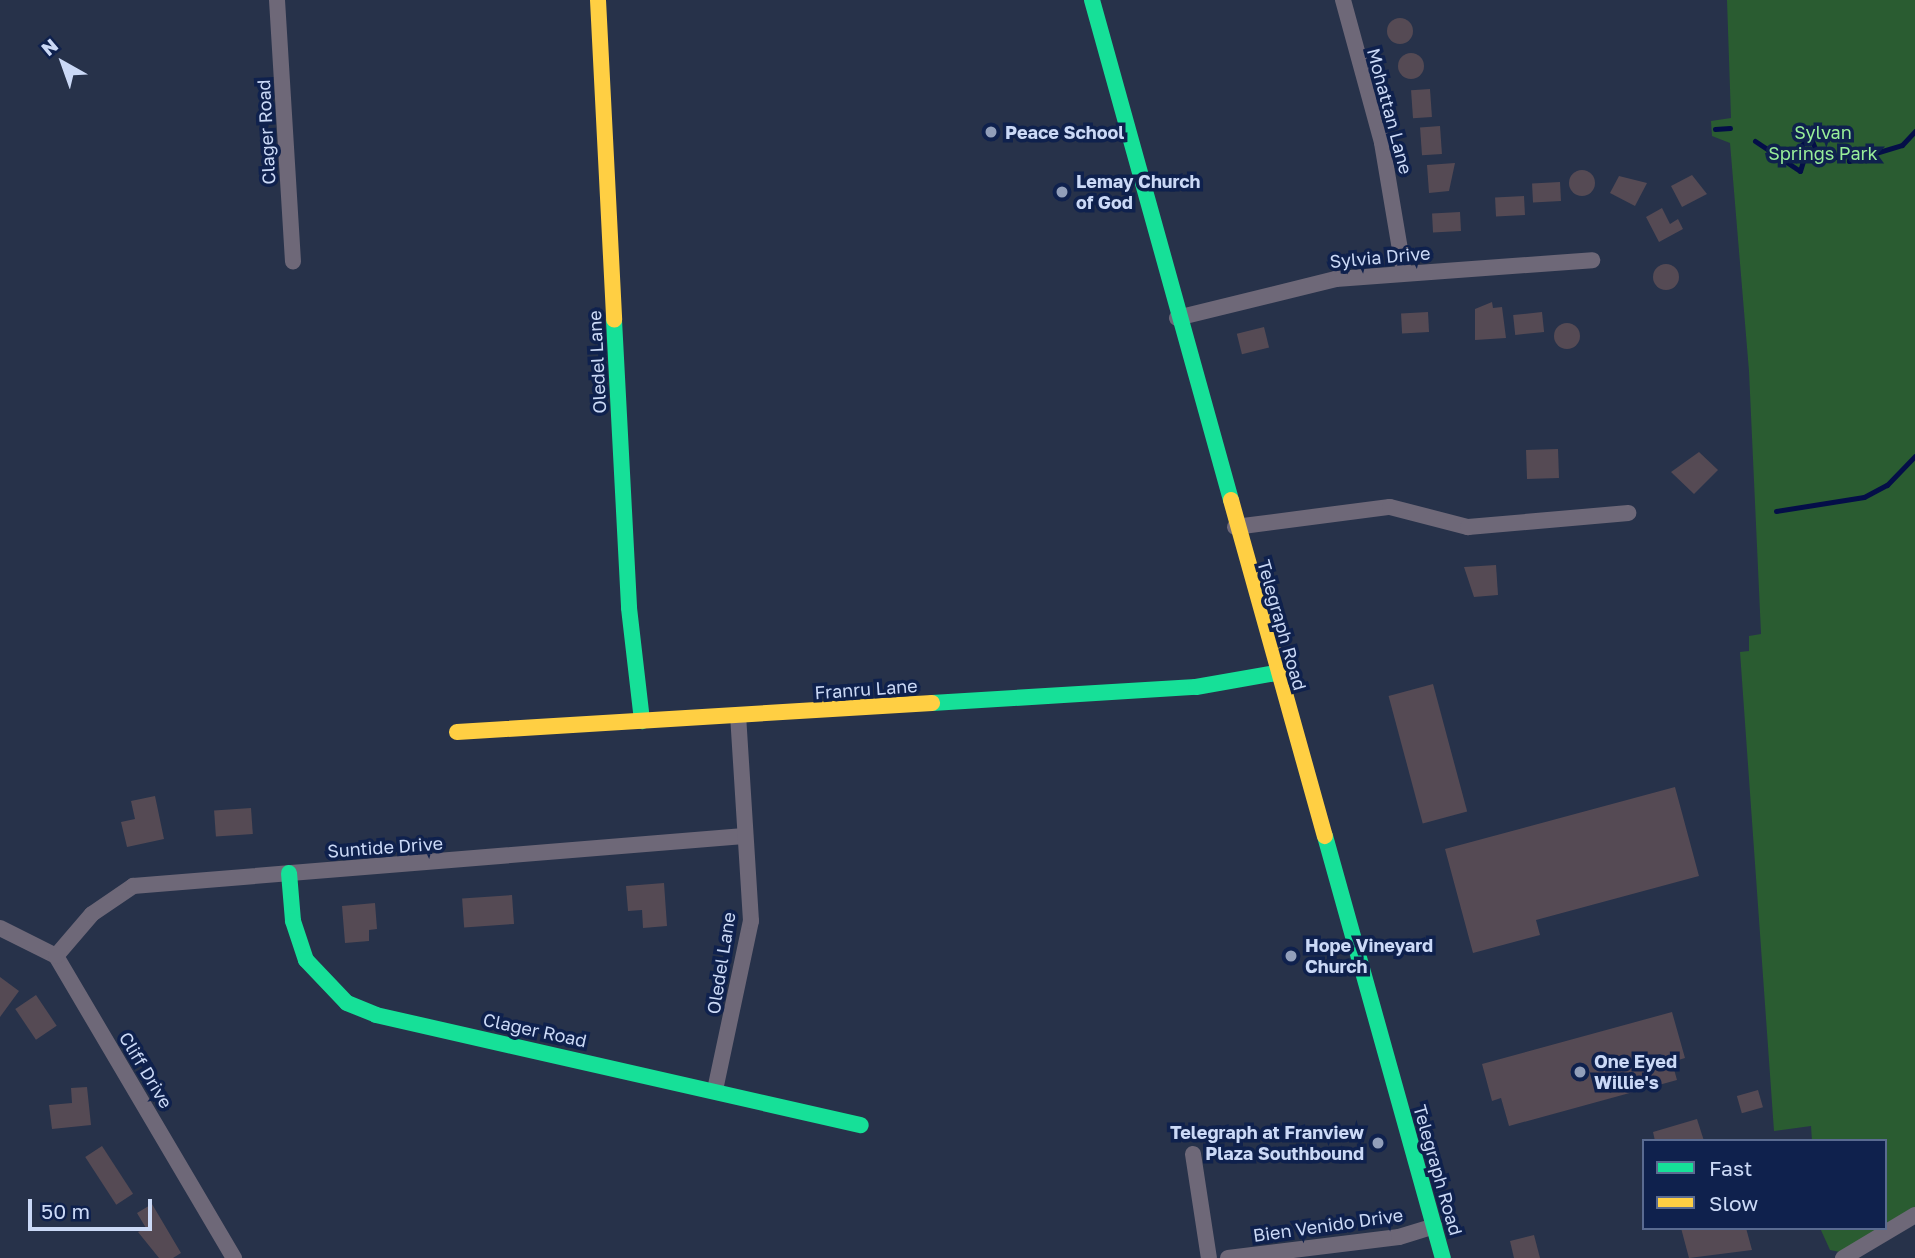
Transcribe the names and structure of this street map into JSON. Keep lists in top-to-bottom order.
{
  "streets": {
    "street": [
      "Mohattan Lane",
      "Clager Road",
      "Sylvia Drive",
      "Oledel Lane",
      "Telegraph Road",
      "Franru Lane",
      "Suntide Drive",
      "Cliff Drive",
      "Bien Venido Drive"
    ]
  },
  "crossings": [
    ["Mohattan Lane", "Sylvia Drive"],
    ["Clager Road", "Oledel Lane"],
    ["Clager Road", "Suntide Drive"],
    ["Sylvia Drive", "Telegraph Road"],
    ["Oledel Lane", "Franru Lane"],
    ["Oledel Lane", "Suntide Drive"],
    ["Telegraph Road", "Franru Lane"],
    ["Telegraph Road", "Bien Venido Drive"],
    ["Suntide Drive", "Cliff Drive"]
  ],
  "parks": ["Sylvan Springs Park"],
  "places": [
    "Peace School",
    "Lemay Church of God",
    "Hope Vineyard Church",
    "One Eyed Willie's",
    "Telegraph at Franview Plaza Southbound"
  ],
  "legend": ["Fast", "Slow"],
  "scale_bar": "50 m",
  "north": "top left"
}
